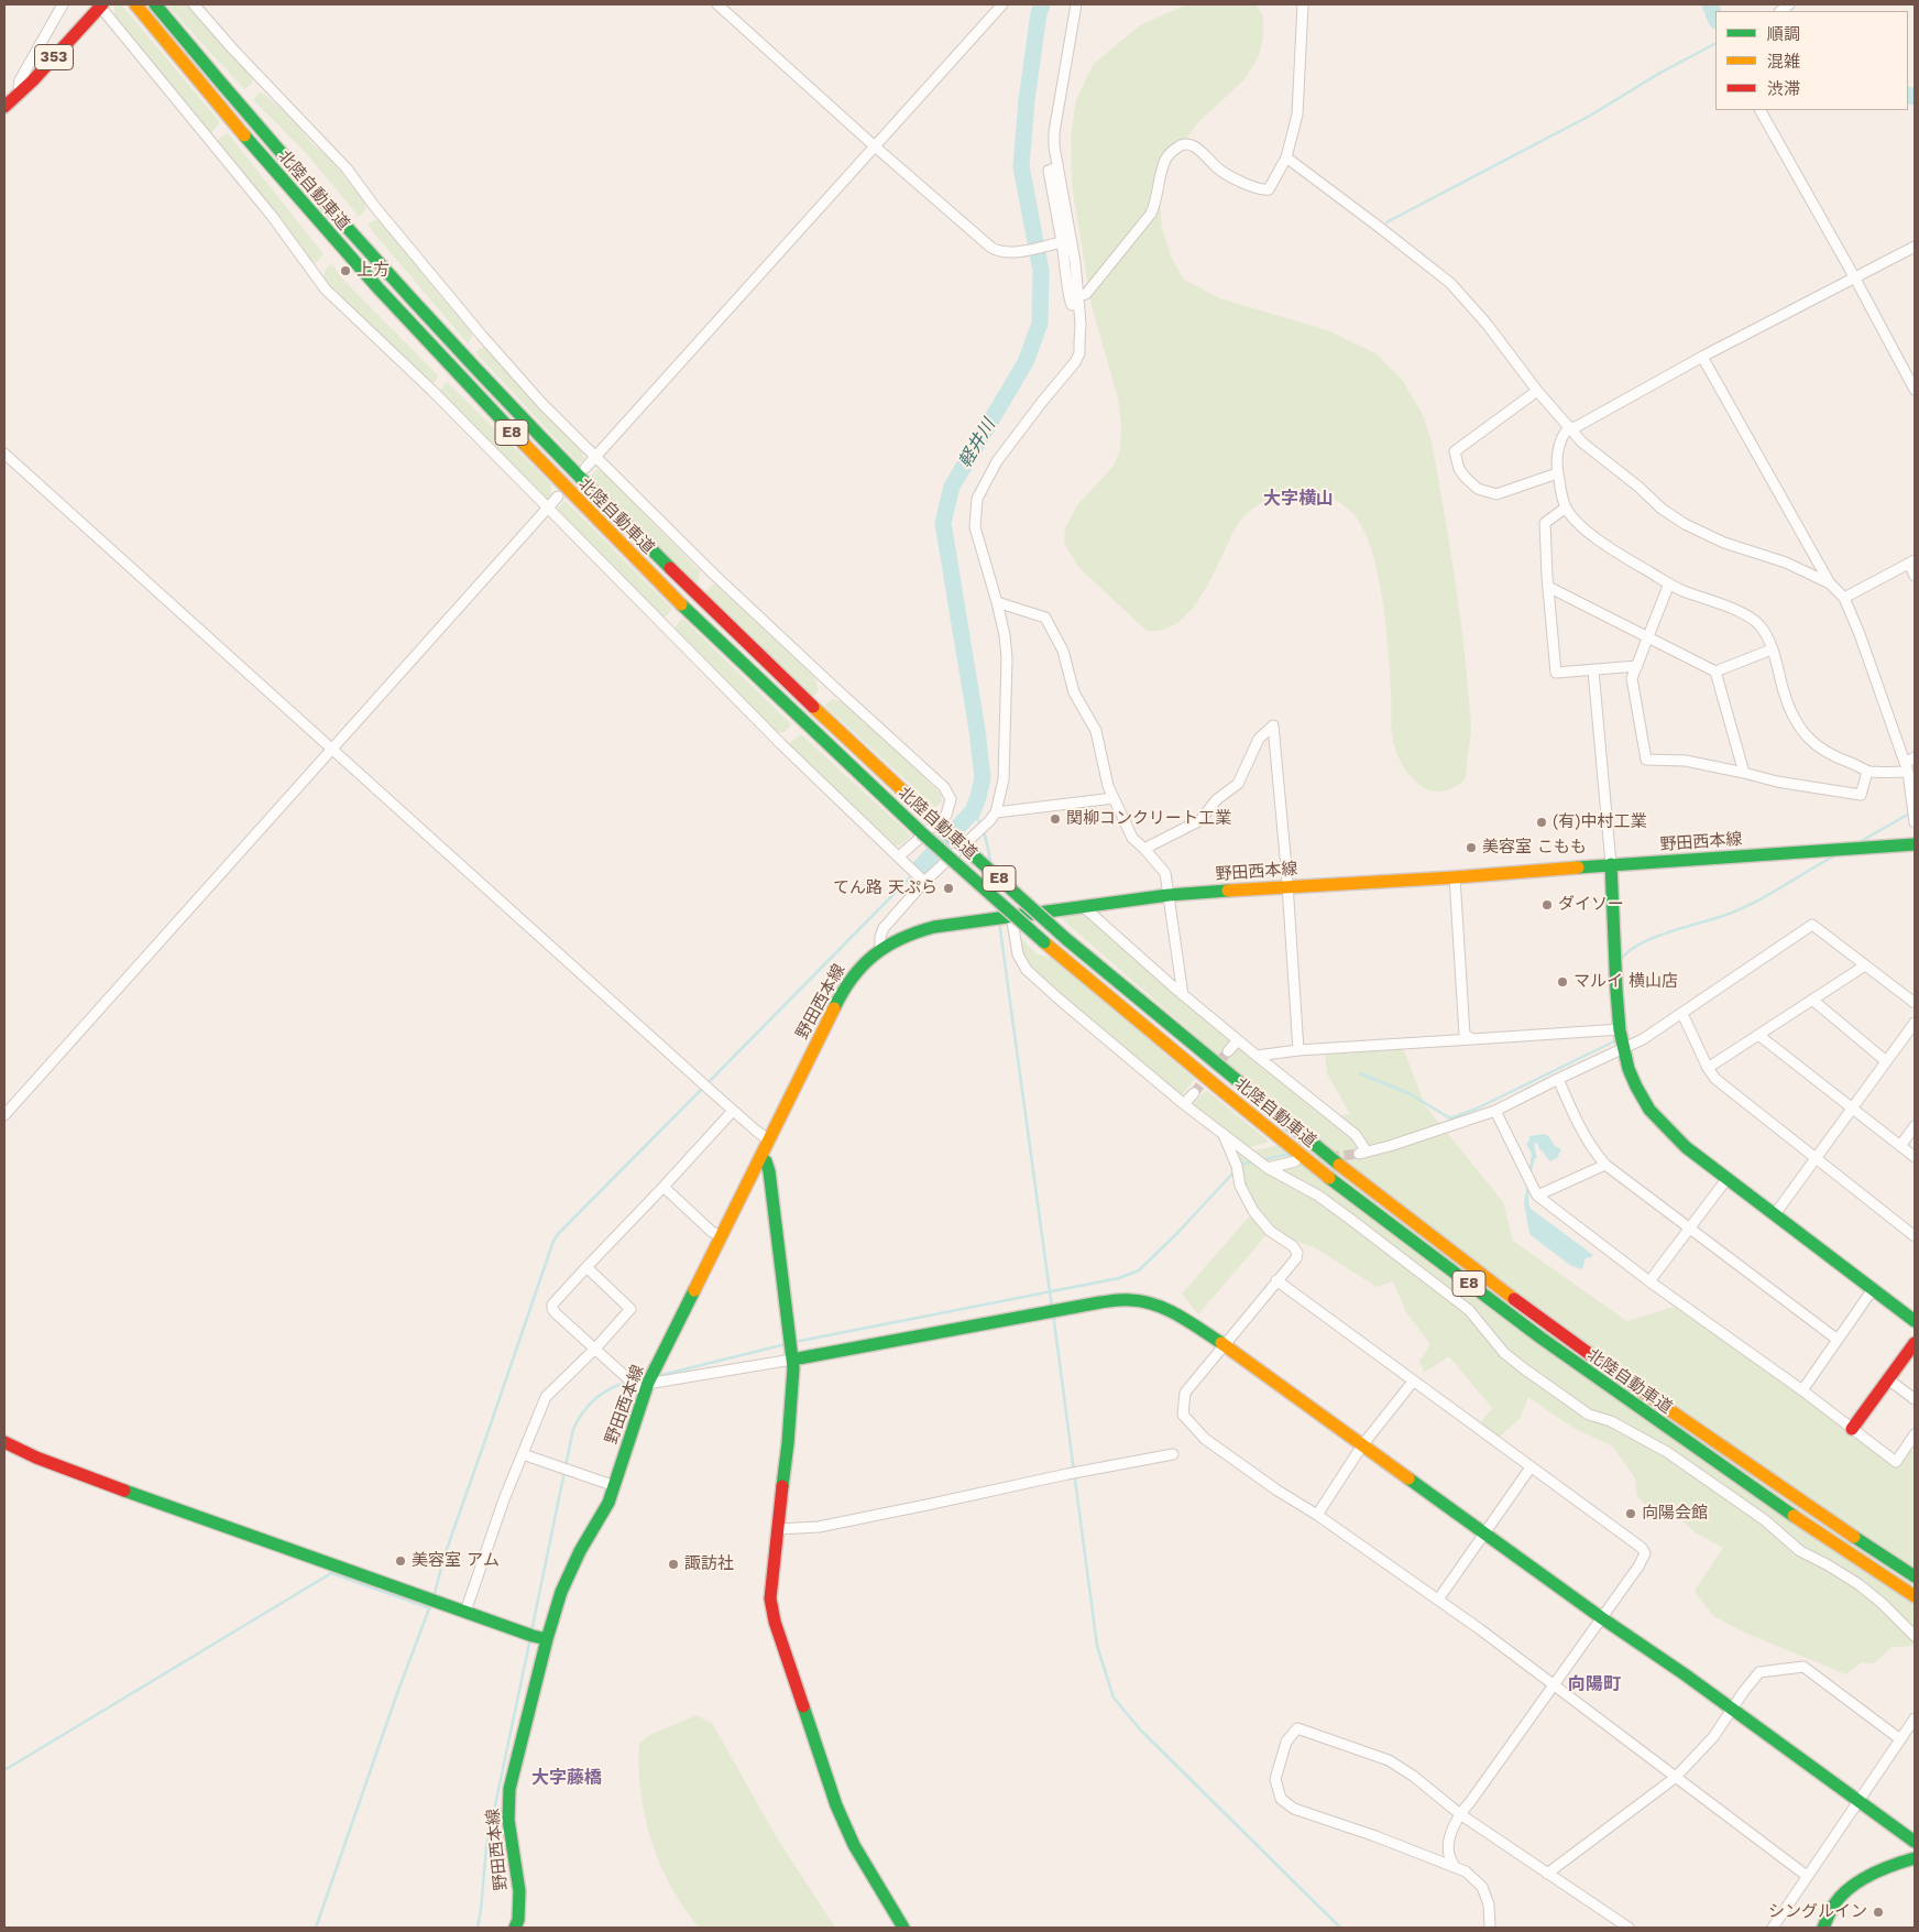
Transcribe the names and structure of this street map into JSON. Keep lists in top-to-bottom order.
{
  "streets": {
    "main road": [
      "353",
      "北陸自動車道",
      "E8",
      "野田西本線"
    ]
  },
  "districts": ["大字横山", "向陽町", "大字藤橋"],
  "water": ["軽井川"],
  "places": [
    "上方",
    "関柳コンクリート工業",
    "(有)中村工業",
    "美容室 こもも",
    "てん路 天ぷら",
    "ダイソー",
    "マルイ 横山店",
    "向陽会館",
    "美容室 アム",
    "諏訪社",
    "シングルイン"
  ],
  "legend": ["順調", "混雑", "渋滞"]
}
